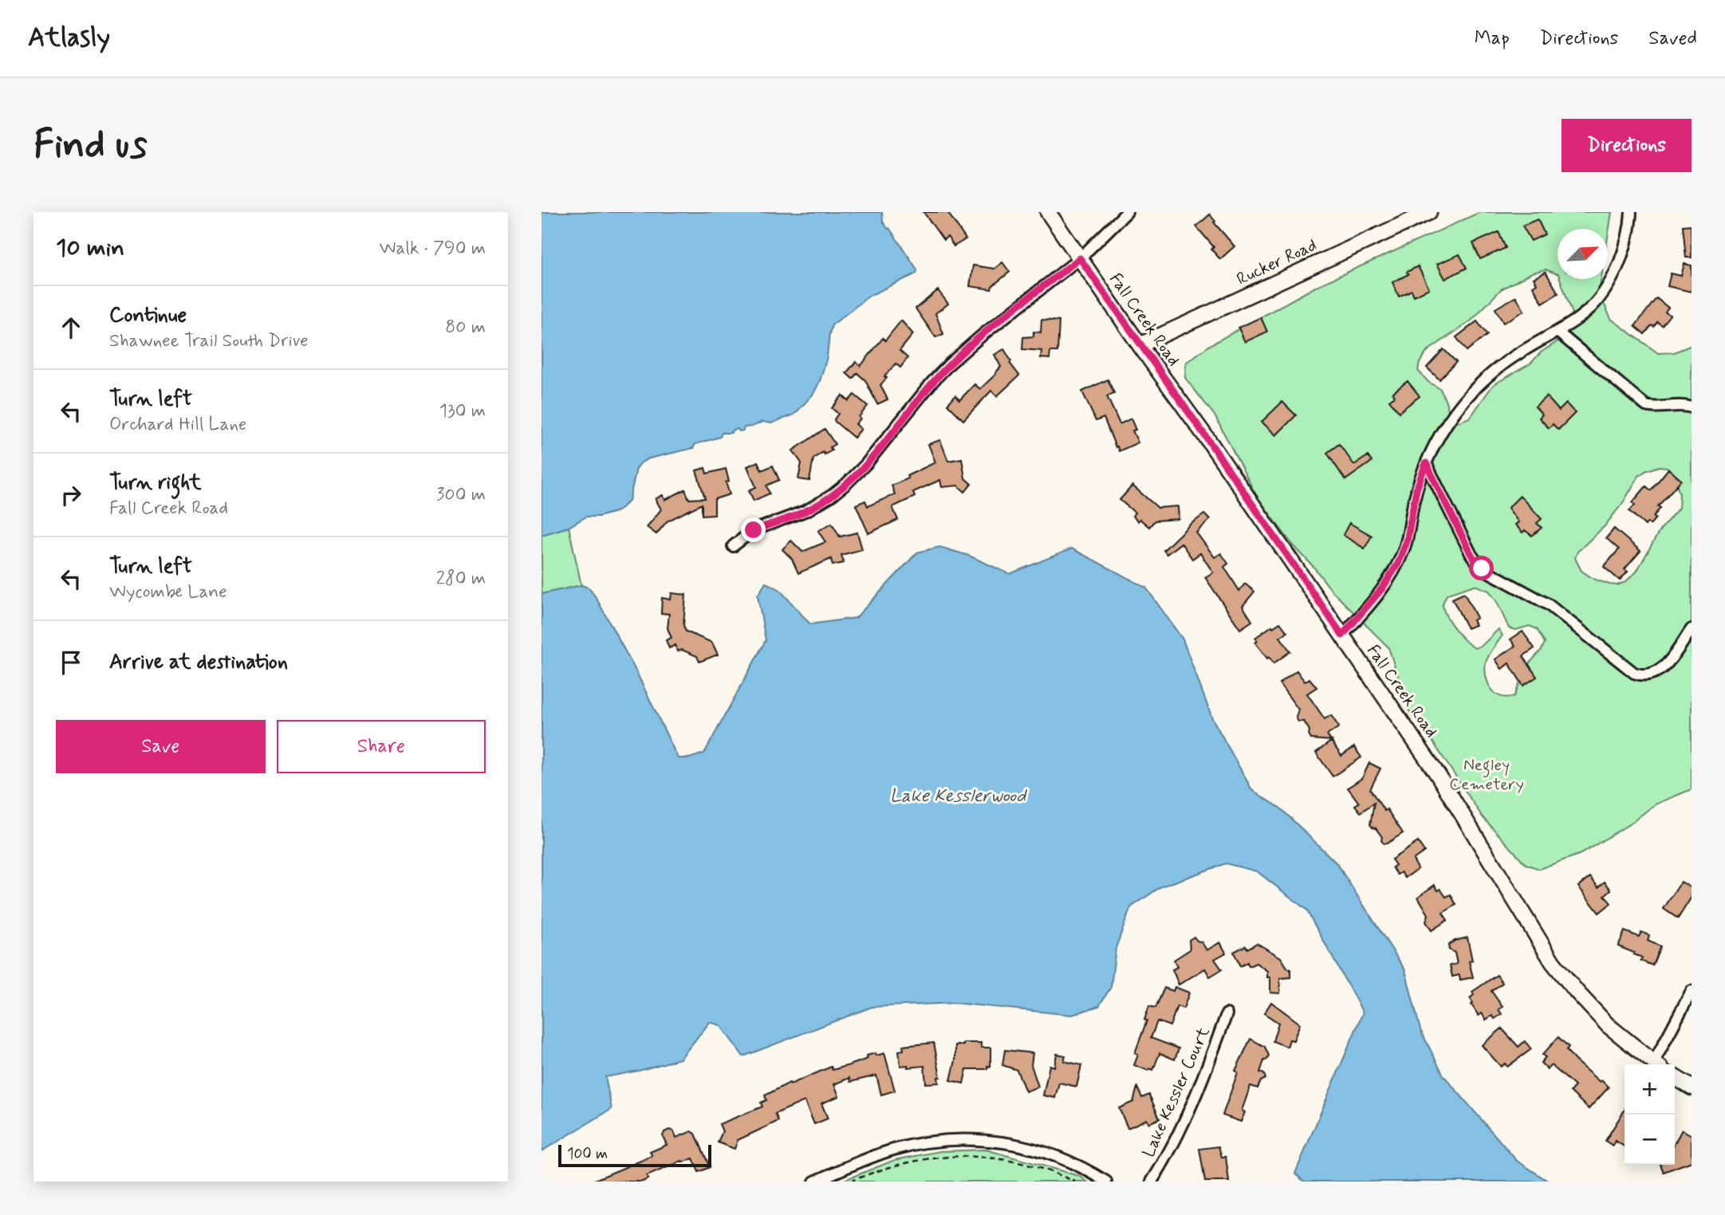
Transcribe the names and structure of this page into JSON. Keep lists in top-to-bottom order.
{
  "streets": {
    "main road": ["Rucker Road", "Fall Creek Road"],
    "street": ["Lake Kessler Court"]
  },
  "crossings": [
    ["Rucker Road", "Fall Creek Road"]
  ],
  "water": ["Lake Kesslerwood"],
  "parks": ["Negley Cemetery"],
  "scale_bar": "100 m",
  "north": "top right",
  "page": {
    "header": "Atlasly",
    "nav": ["Map", "Directions", "Saved"],
    "buttons": [
      "Directions",
      ["Save", "Share"]
    ],
    "title": "Find us",
    "heading": ["10 min", "Walk · 790 m"],
    "list": [
      ["Continue", "Shawnee Trail South Drive", "80 m"],
      ["Turn left", "Orchard Hill Lane", "130 m"],
      ["Turn right", "Fall Creek Road", "300 m"],
      ["Turn left", "Wycombe Lane", "280 m"],
      "Arrive at destination"
    ],
    "map_buttons": ["+", "−"],
    "scale": "100 m"
  }
}
